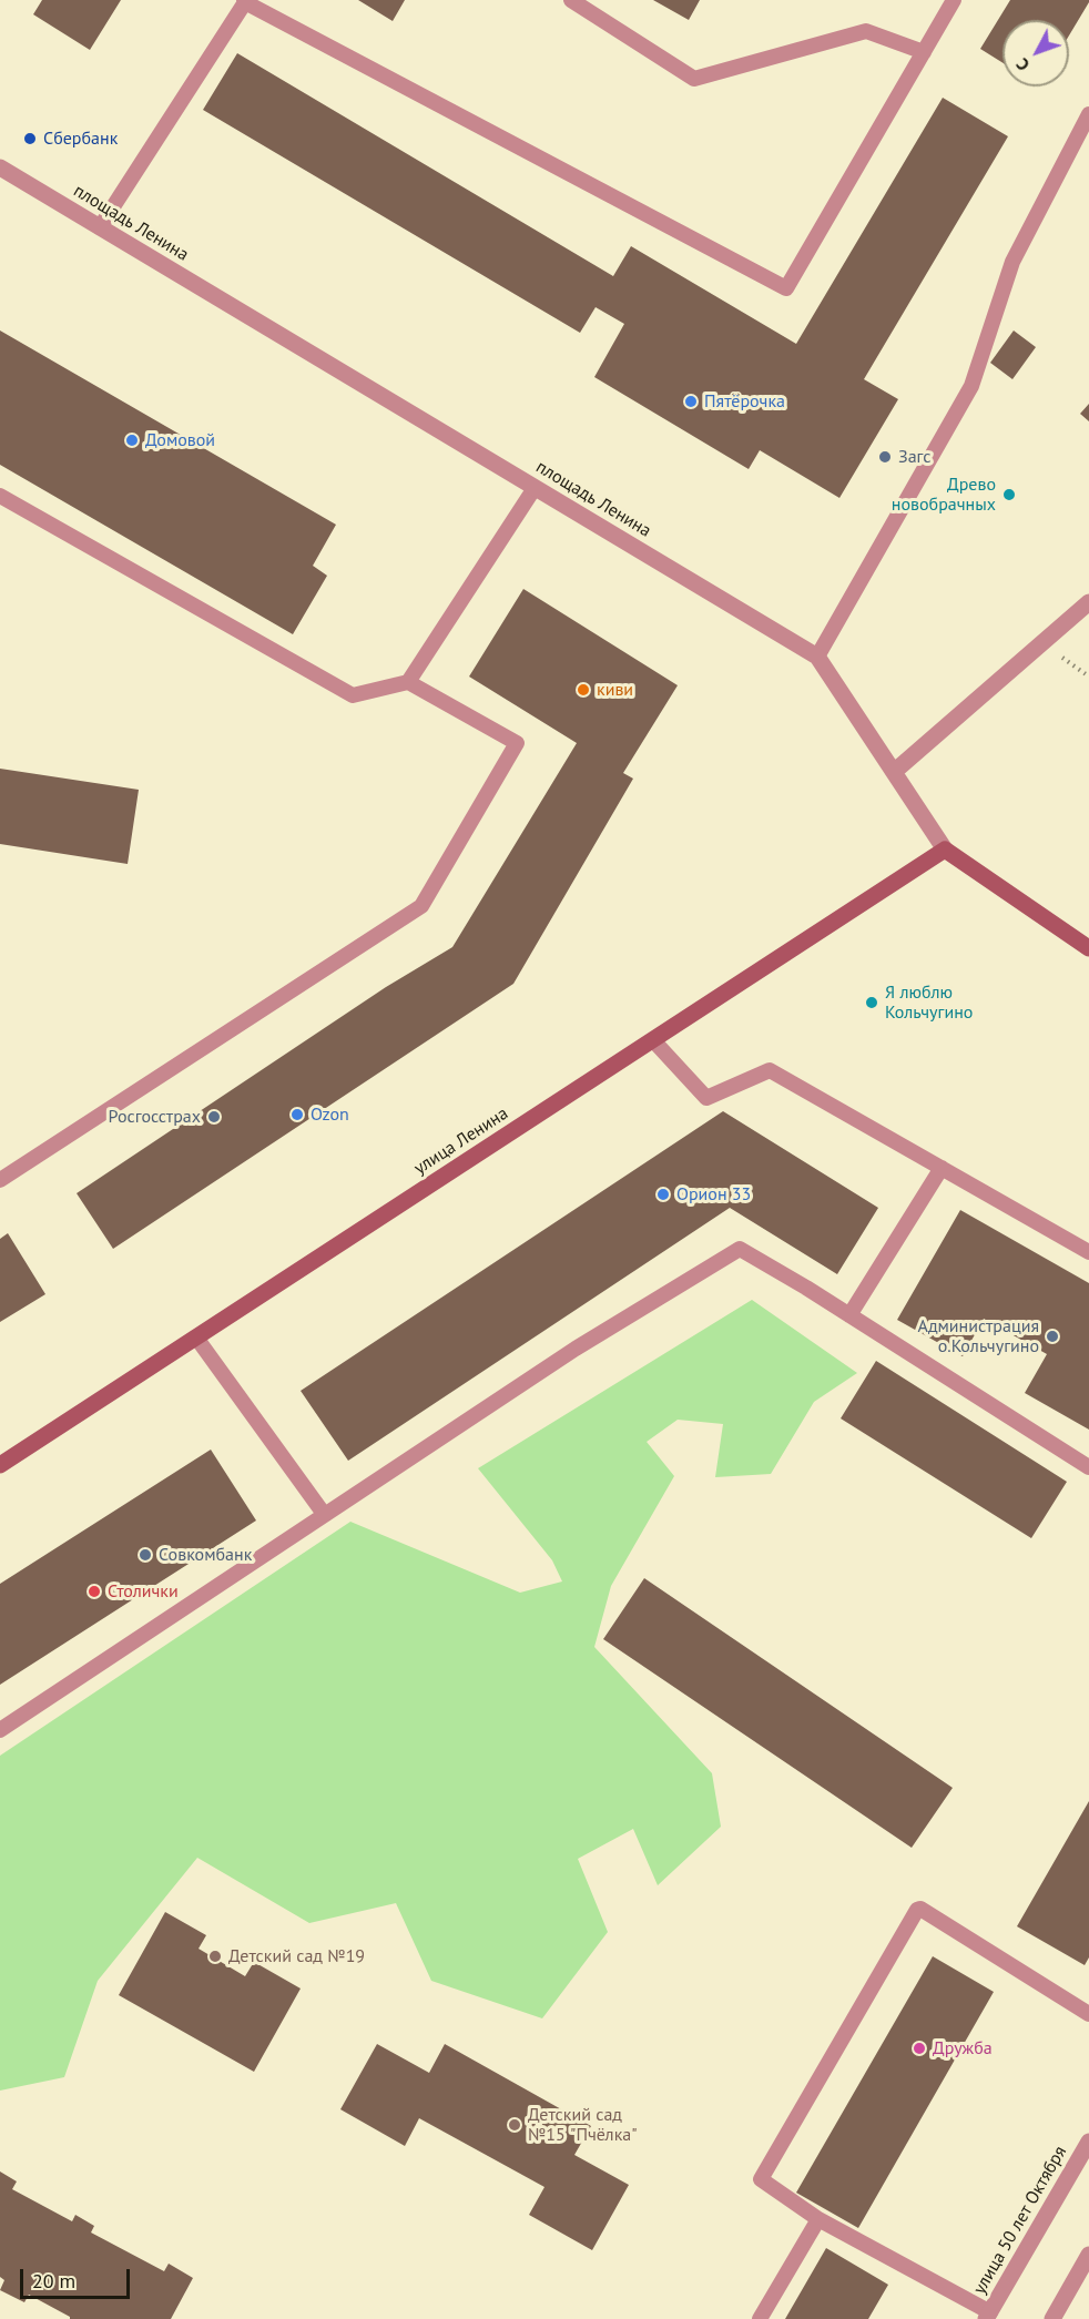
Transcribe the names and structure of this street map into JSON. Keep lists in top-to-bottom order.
{
  "streets": {
    "main road": ["площадь Ленина", "улица Ленина"],
    "street": ["улица 50 лет Октября"]
  },
  "crossings": [
    ["площадь Ленина", "улица Ленина"]
  ],
  "places": [
    "Сбербанк",
    "Пятёрочка",
    "Домовой",
    "Загс",
    "Древо новобрачных",
    "киви",
    "Я люблю Кольчугино",
    "Ozon",
    "Росгосстрах",
    "Орион 33",
    "Администрация о.Кольчугино",
    "Совкомбанк",
    "Столички",
    "Детский сад №19",
    "Дружба",
    "Детский сад №15 \"Пчёлка\""
  ],
  "scale_bar": "20 m",
  "north": "bottom left"
}
